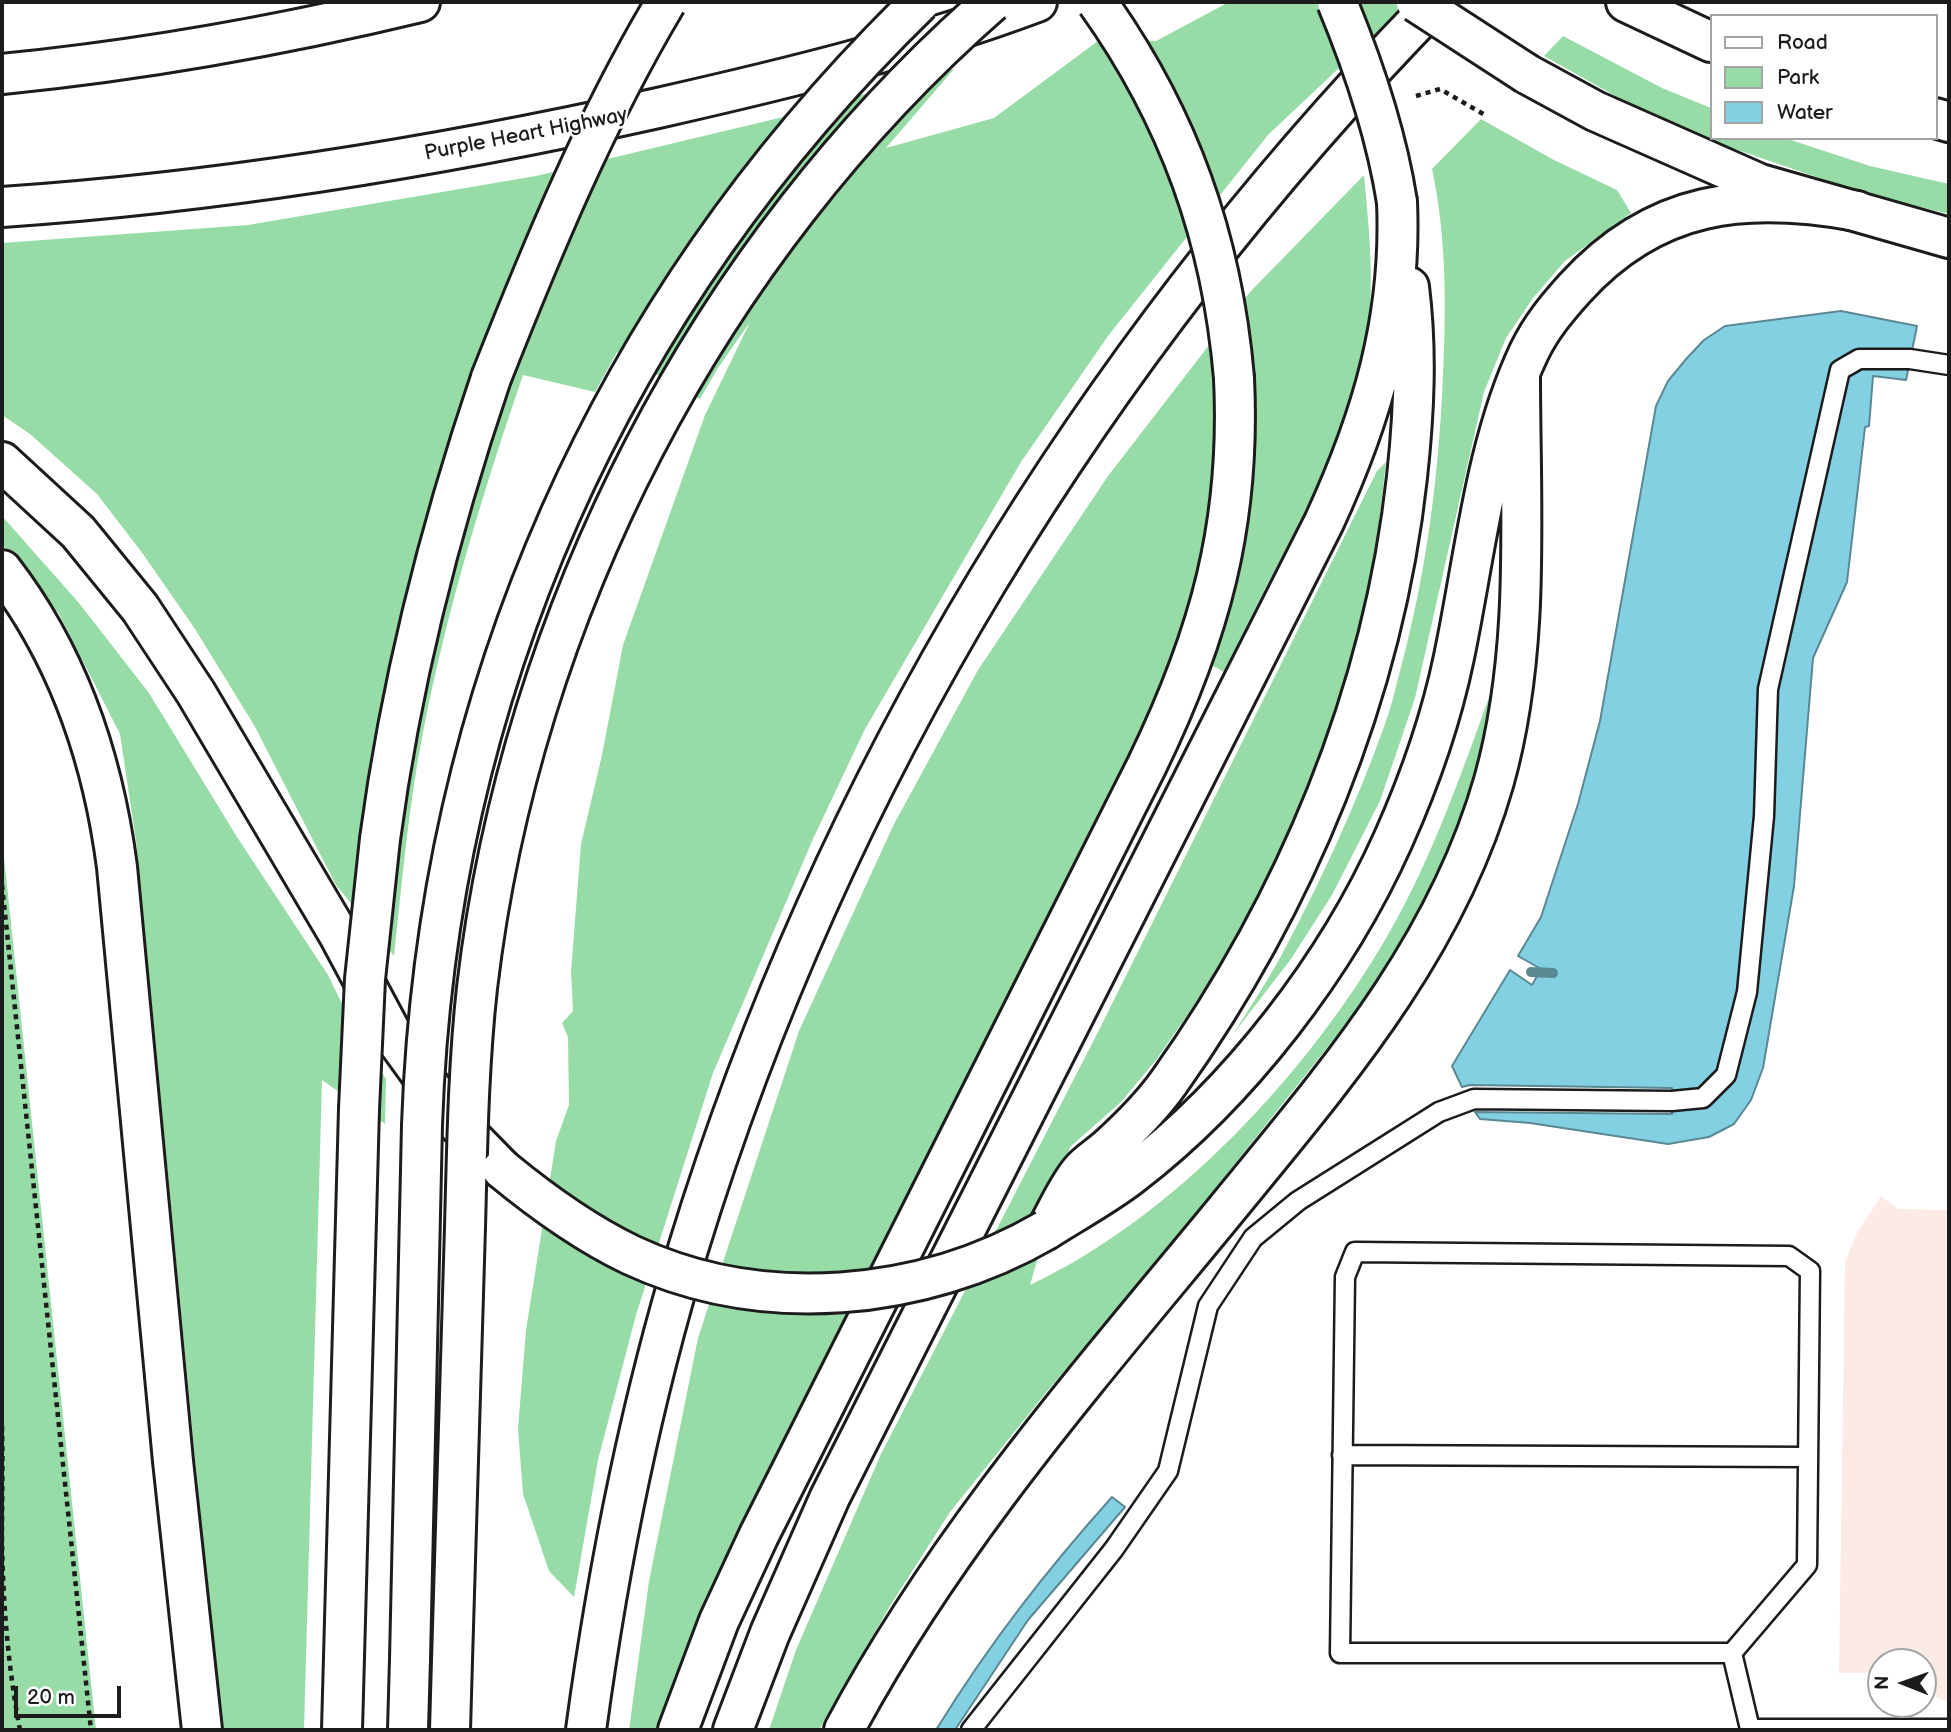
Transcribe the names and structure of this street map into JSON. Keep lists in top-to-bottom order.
{
  "streets": {
    "main road": ["Purple Heart Highway"]
  },
  "legend": ["Road", "Park", "Water"],
  "scale_bar": "20 m",
  "north": "left"
}
